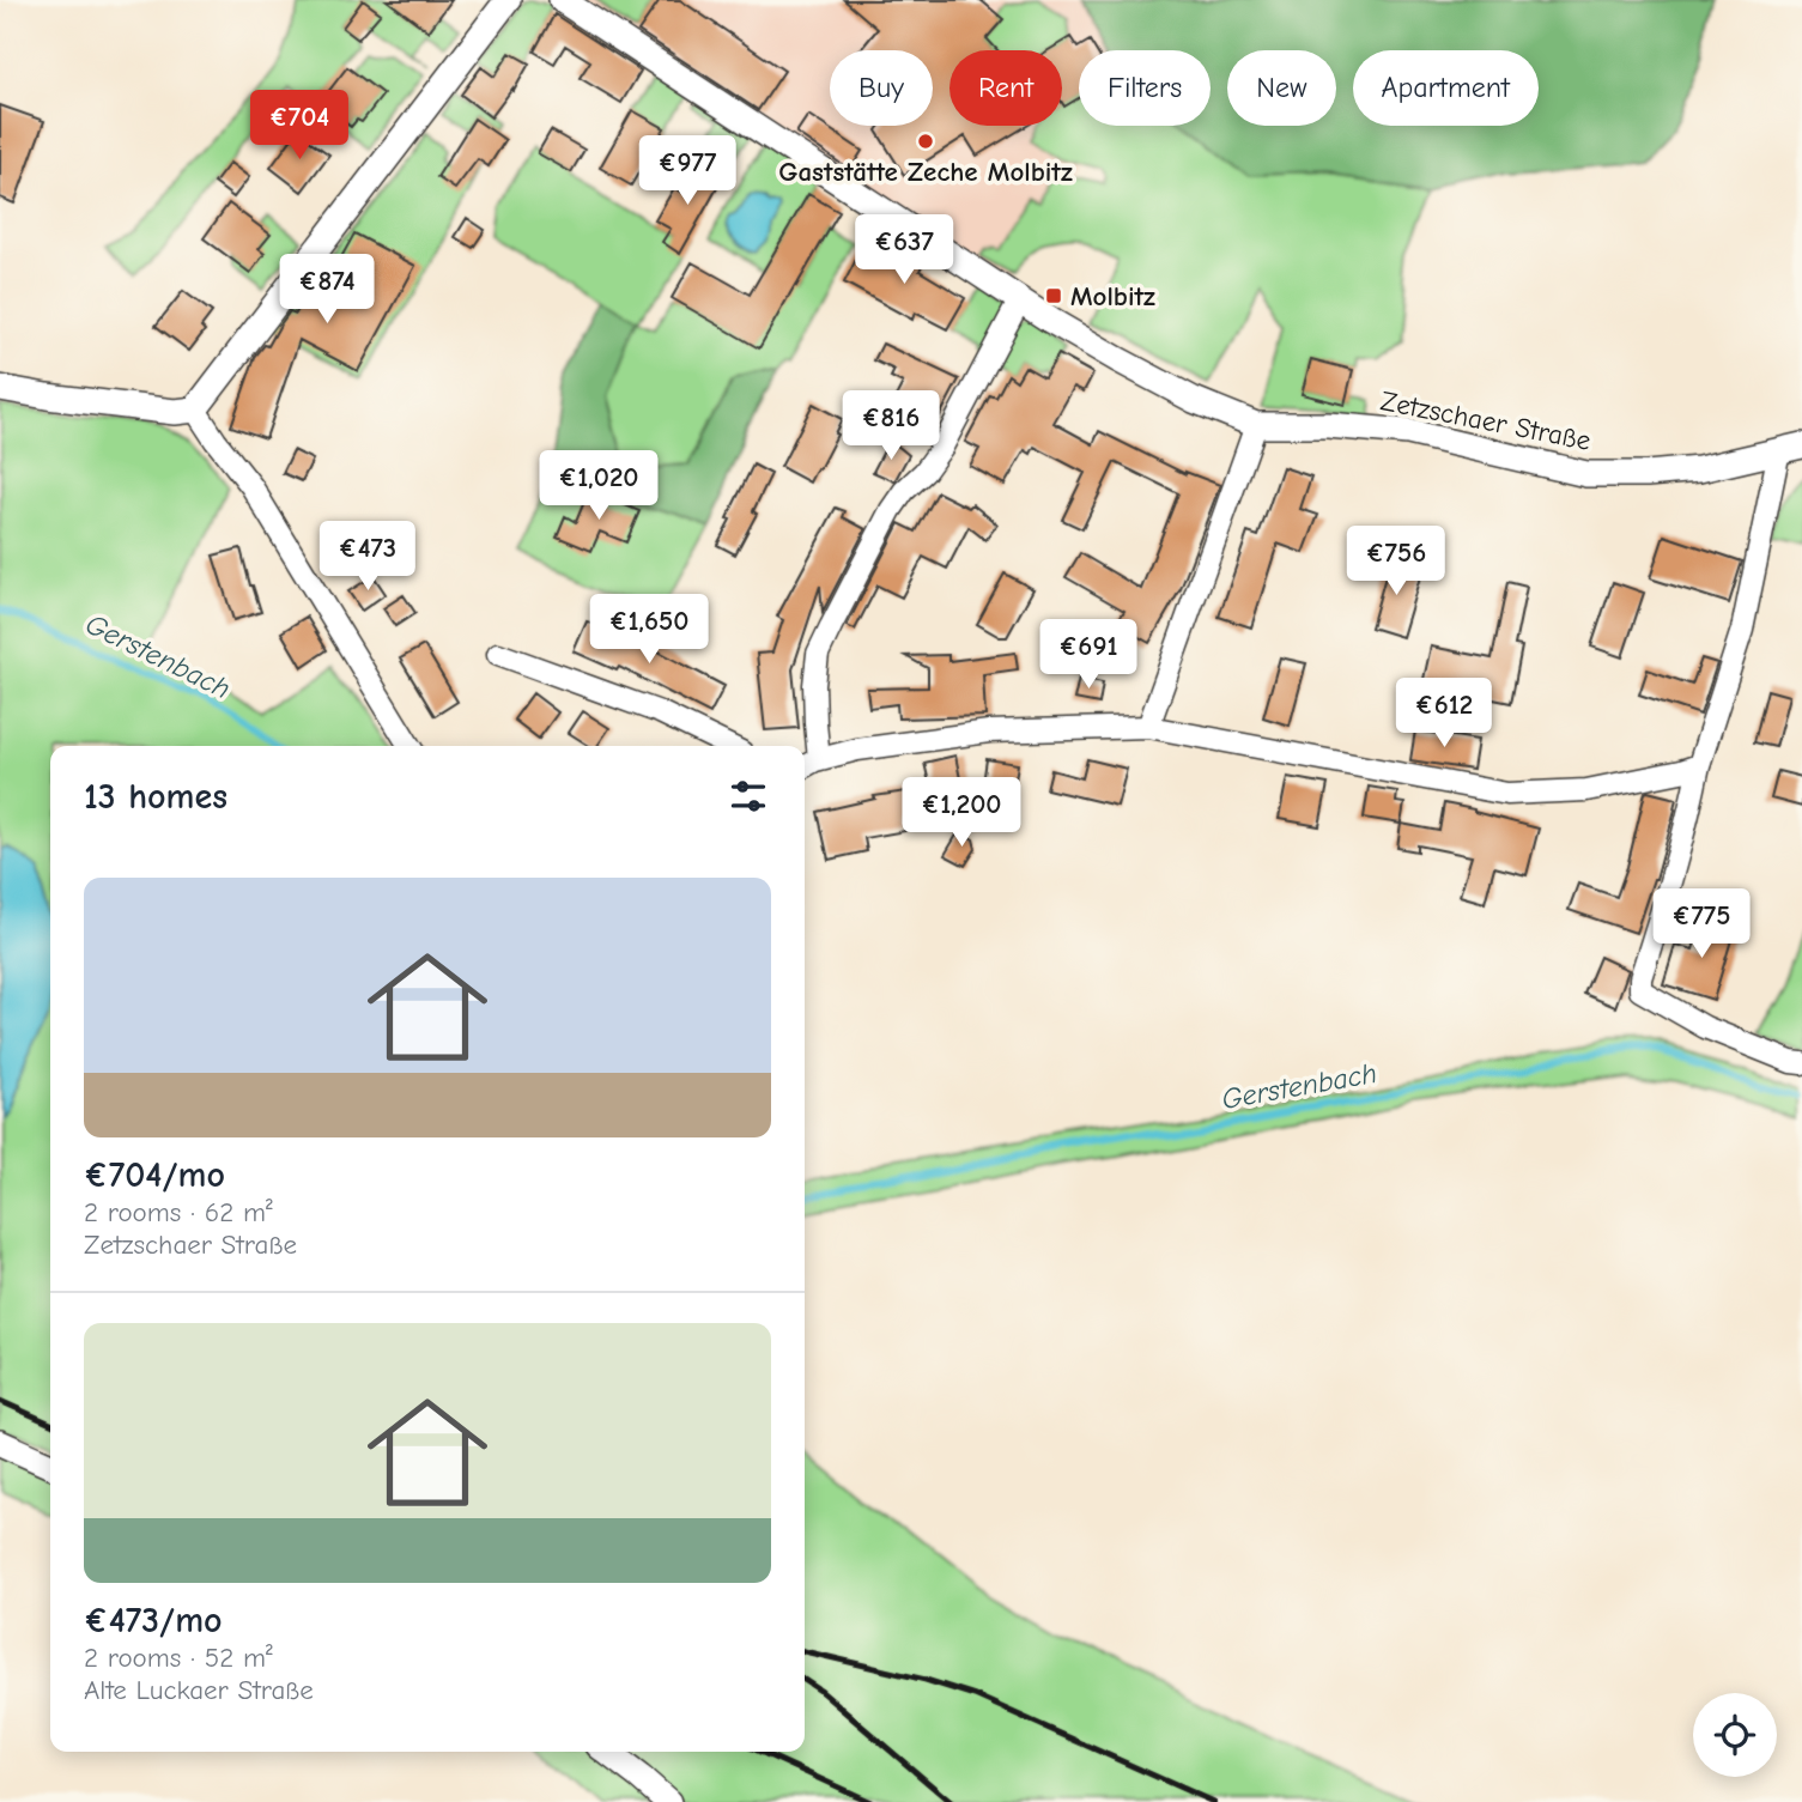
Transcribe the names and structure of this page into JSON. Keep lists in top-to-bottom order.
{
  "streets": {
    "street": ["Zetzschaer Straße"]
  },
  "water": ["Gerstenbach"],
  "places": {
    "other": ["Gaststätte Zeche Molbitz"],
    "transit": ["Molbitz"]
  },
  "page": {
    "chip": [
      "Buy",
      "Rent",
      "Filters",
      "New",
      "Apartment"
    ],
    "price": [
      "€704",
      "€977",
      "€637",
      "€874",
      "€816",
      "€1,020",
      "€473",
      "€756",
      "€1,650",
      "€691",
      "€612",
      "€1,200",
      "€775"
    ],
    "heading": "13 homes",
    "list": [
      {
        "name": "€704/mo",
        "note": "2 rooms · 62 m² · Zetzschaer Straße"
      },
      {
        "name": "€473/mo",
        "note": "2 rooms · 52 m² · Alte Luckaer Straße"
      }
    ]
  }
}
